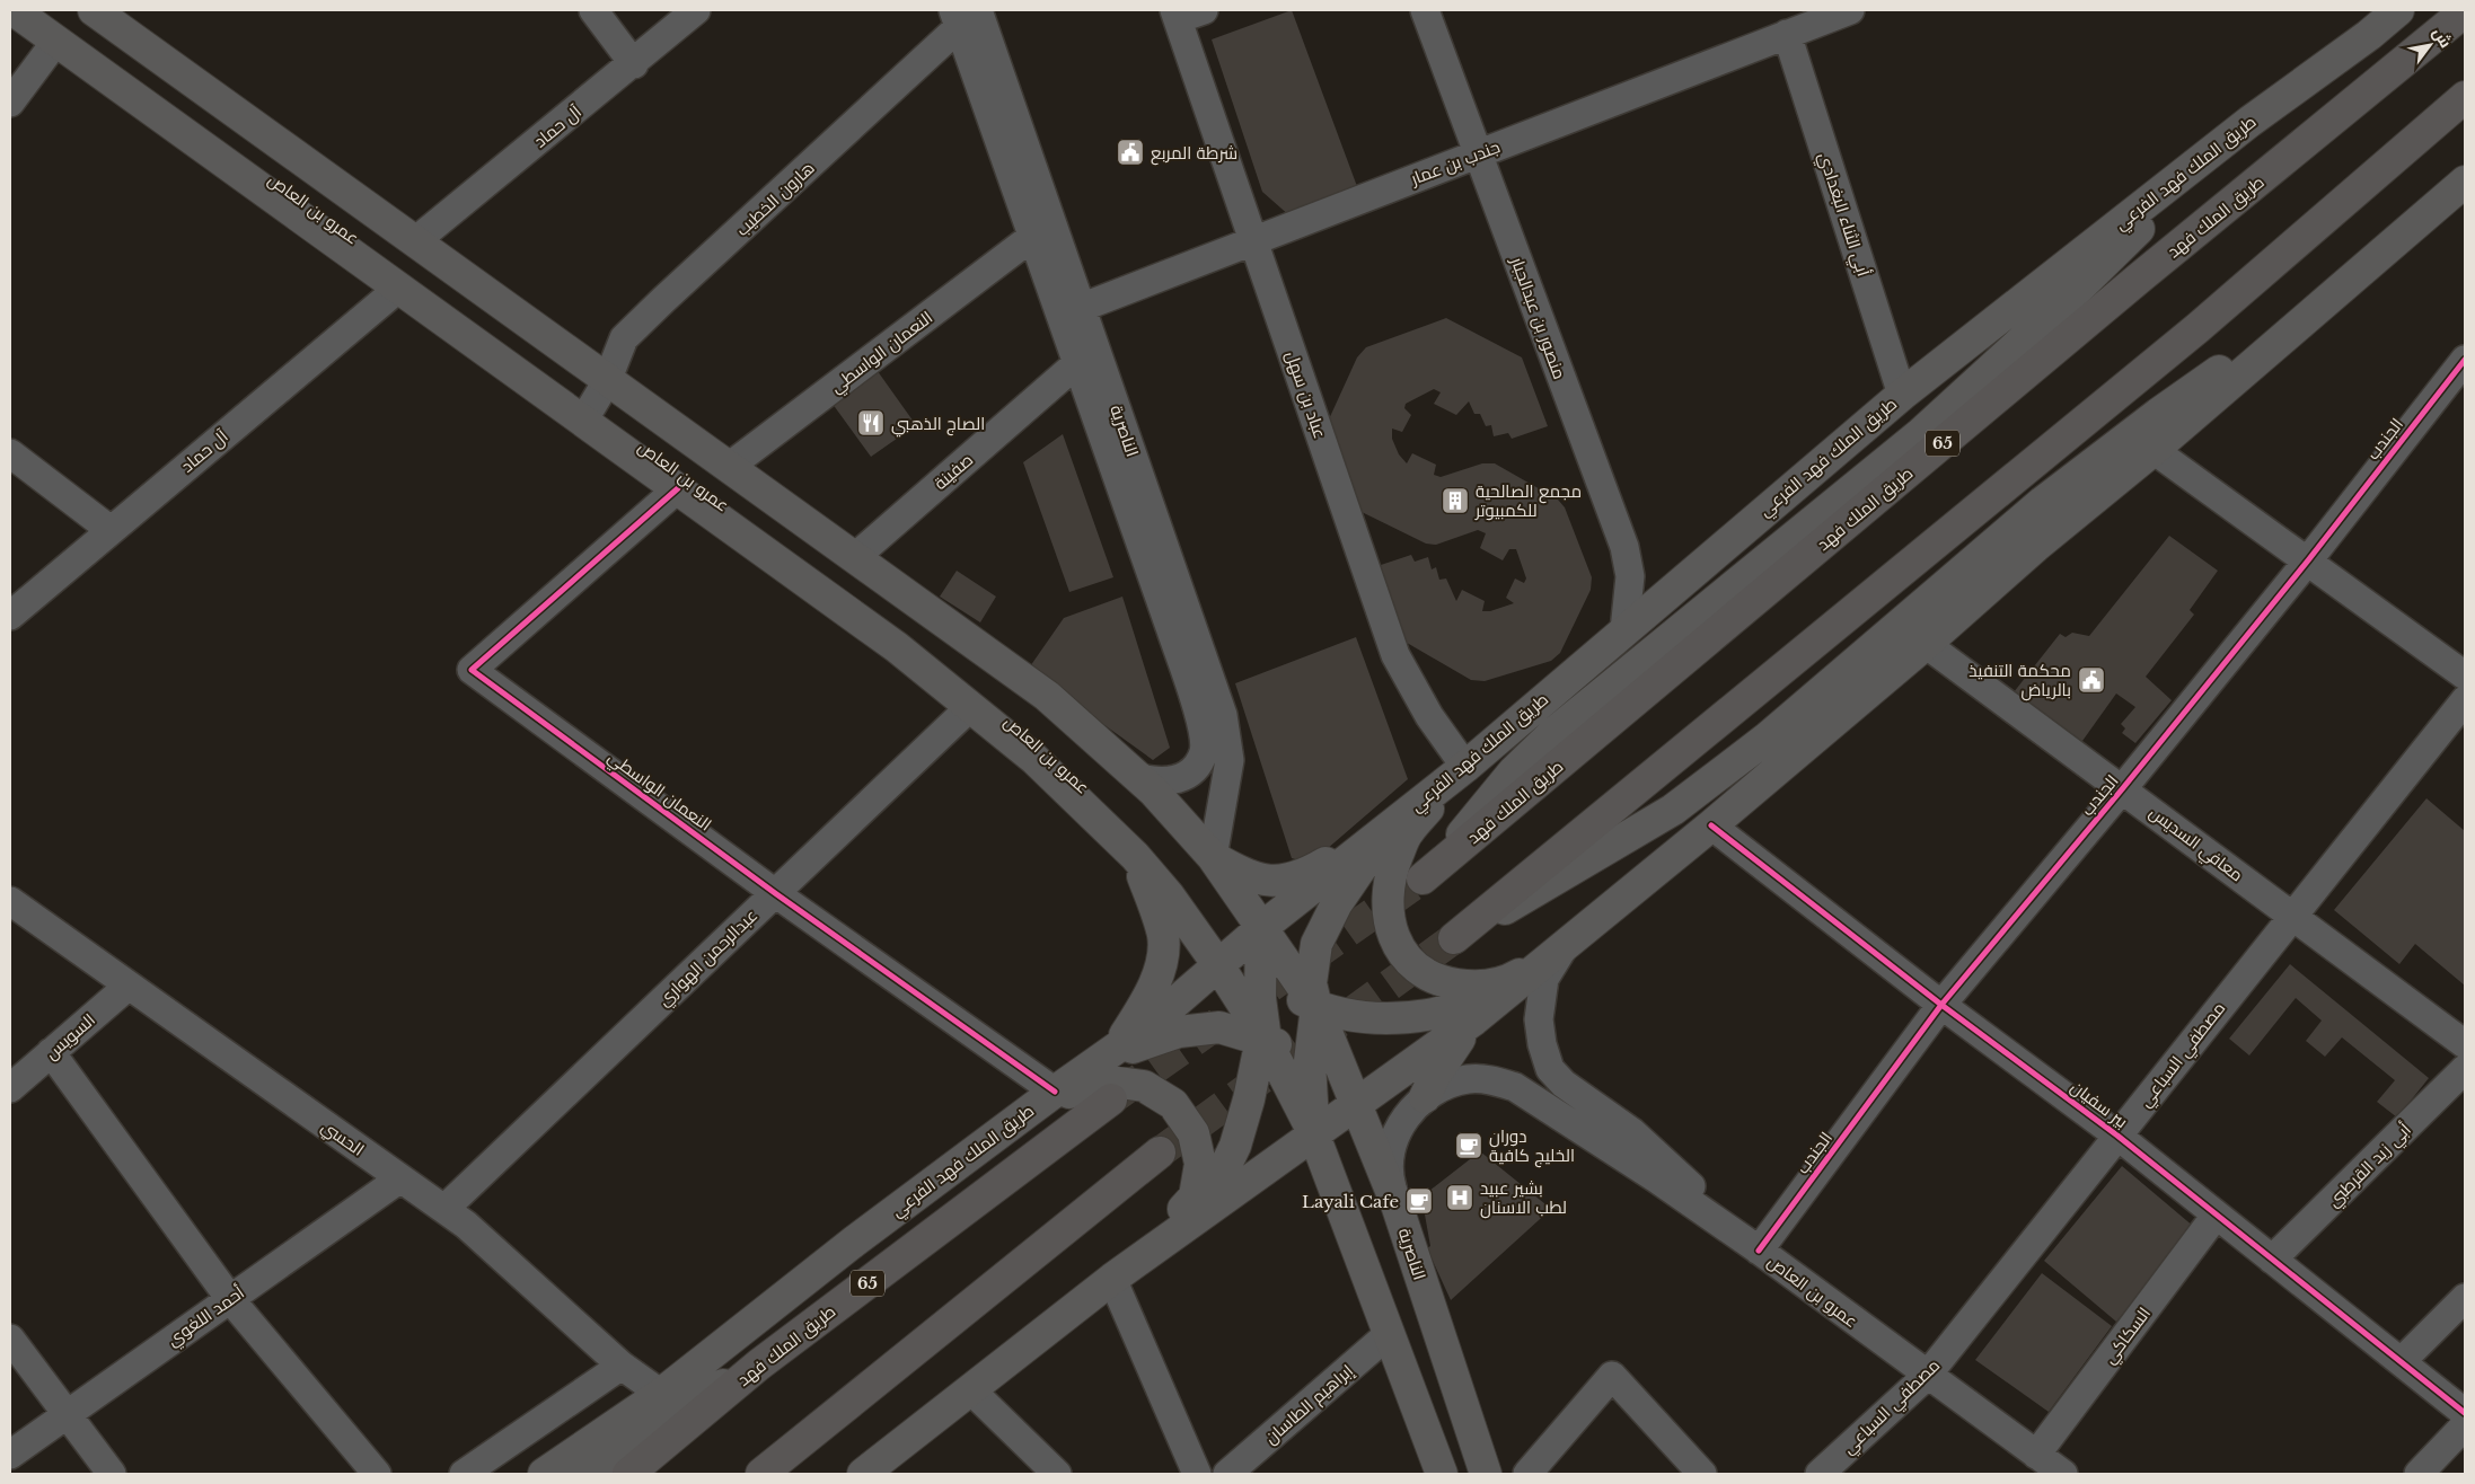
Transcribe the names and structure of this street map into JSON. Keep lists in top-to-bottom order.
{
  "streets": {
    "highway": ["طريق الملك فهد", "65"],
    "main road": ["طريق الملك فهد الفرعي", "عمرو بن العاص", "الناصرية"],
    "street": [
      "آل حماد",
      "جندب بن عمار",
      "هارون الخطيب",
      "أبي الثناء البغدادي",
      "منصور بن عبدالجبار",
      "النعمان الواسطي",
      "عباد بن سهل",
      "الجندب",
      "صفينة",
      "معافي السديس",
      "عبدالرحمن الهواري",
      "السويس",
      "مصطفي السباعي",
      "بير سفيان",
      "الحسي",
      "أبي زيد القرطبي",
      "أحمد اللغوي",
      "السكاكي",
      "إبراهيم الطاسان"
    ]
  },
  "crossings": [
    ["آل حماد", "عمرو بن العاص"],
    ["جندب بن عمار", "أبي الثناء البغدادي"],
    ["جندب بن عمار", "منصور بن عبدالجبار"],
    ["جندب بن عمار", "عباد بن سهل"],
    ["جندب بن عمار", "الناصرية"],
    ["طريق الملك فهد الفرعي", "عمرو بن العاص"],
    ["طريق الملك فهد الفرعي", "أبي الثناء البغدادي"],
    ["طريق الملك فهد الفرعي", "منصور بن عبدالجبار"],
    ["طريق الملك فهد الفرعي", "النعمان الواسطي"],
    ["طريق الملك فهد الفرعي", "عباد بن سهل"],
    ["طريق الملك فهد الفرعي", "الحسي"],
    ["هارون الخطيب", "عمرو بن العاص"],
    ["هارون الخطيب", "الناصرية"],
    ["عمرو بن العاص", "النعمان الواسطي"],
    ["عمرو بن العاص", "الناصرية"],
    ["عمرو بن العاص", "الجندب"],
    ["عمرو بن العاص", "صفينة"],
    ["عمرو بن العاص", "عبدالرحمن الهواري"],
    ["عمرو بن العاص", "مصطفي السباعي"],
    ["عمرو بن العاص", "السكاكي"],
    ["النعمان الواسطي", "الناصرية"],
    ["النعمان الواسطي", "عبدالرحمن الهواري"],
    ["الناصرية", "صفينة"],
    ["الجندب", "معافي السديس"],
    ["الجندب", "بير سفيان"],
    ["معافي السديس", "مصطفي السباعي"],
    ["عبدالرحمن الهواري", "الحسي"],
    ["السويس", "الحسي"],
    ["مصطفي السباعي", "بير سفيان"],
    ["بير سفيان", "أبي زيد القرطبي"],
    ["بير سفيان", "السكاكي"],
    ["الحسي", "أحمد اللغوي"]
  ],
  "places": {
    "public building": ["شرطة المربع", "محكمة التنفيذ بالرياض"],
    "restaurant": ["الصاج الذهبي"],
    "building": ["مجمع الصالحية للكمبيوتر"],
    "cafe": ["دوران الخليج كافية", "Layali Cafe"],
    "hospital": ["بشير عبيد لطب الاسنان"]
  },
  "north": "top right"
}
